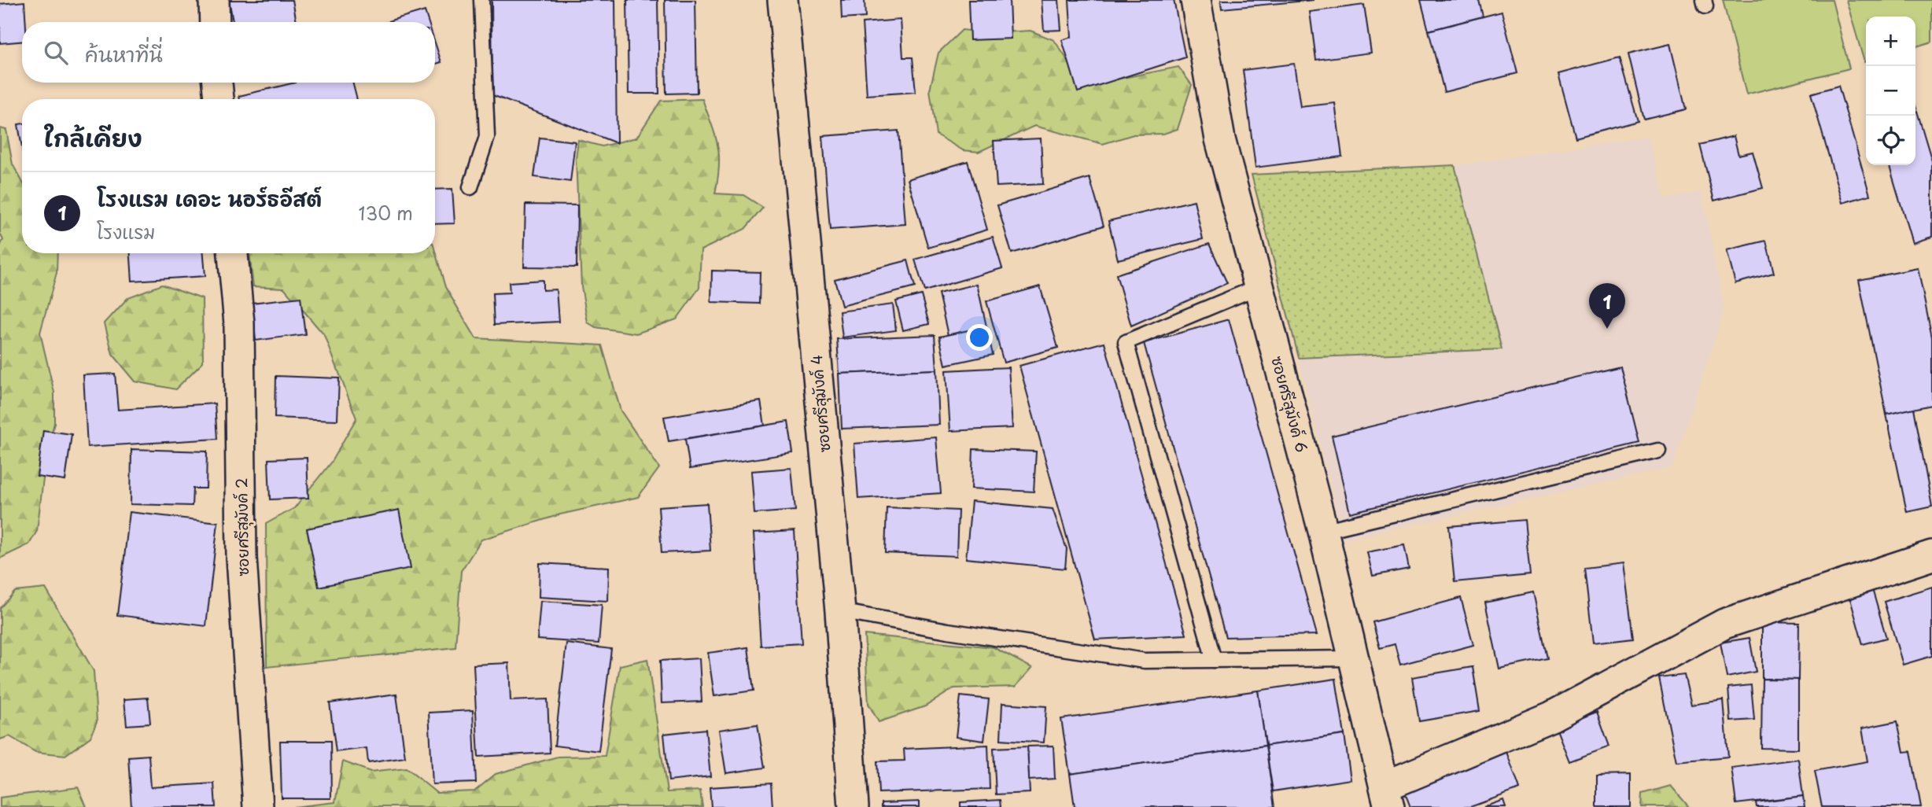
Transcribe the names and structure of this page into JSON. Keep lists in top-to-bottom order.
{
  "streets": {
    "street": ["ซอยศรีสุมังค์ 4", "ซอยศรีสุมังค์ 6", "ซอยศรีสุมังค์ 2"]
  },
  "page": {
    "map_buttons": ["+", "−"],
    "search": "ค้นหาที่นี่",
    "heading": "ใกล้เคียง",
    "list": [
      {
        "mark": "1",
        "name": "โรงแรม เดอะ นอร์ธอีสต์",
        "note": "โรงแรม",
        "value": "130 m"
      }
    ],
    "pins": "1"
  }
}
